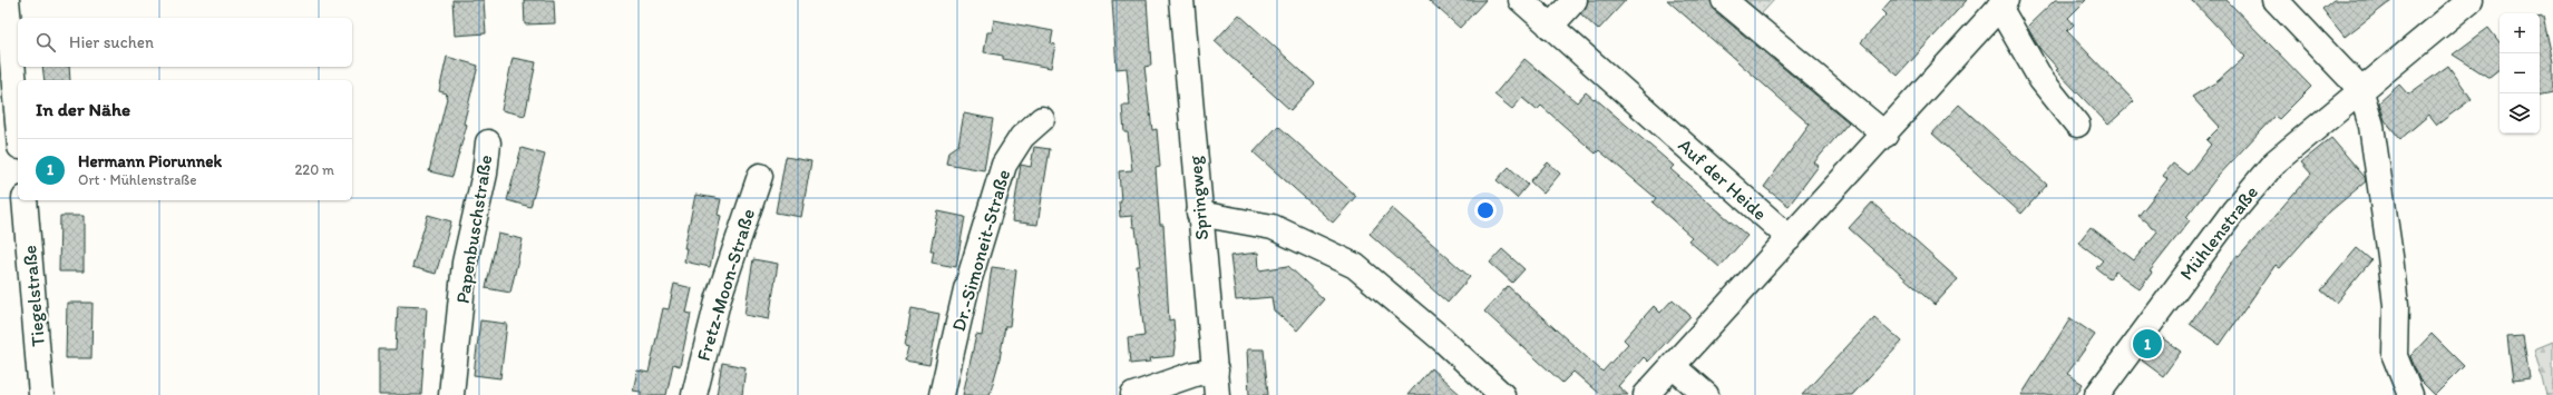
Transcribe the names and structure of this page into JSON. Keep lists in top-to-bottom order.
{
  "streets": {
    "street": [
      "Auf der Heide",
      "Springweg",
      "Papenbuschstraße",
      "Mühlenstraße",
      "Dr.-Simoneit-Straße",
      "Fretz-Moon-Straße",
      "Tiegelstraße"
    ]
  },
  "page": {
    "map_buttons": ["+", "−"],
    "search": "Hier suchen",
    "heading": "In der Nähe",
    "list": [
      {
        "mark": "1",
        "name": "Hermann Piorunnek",
        "note": "Ort · Mühlenstraße",
        "value": "220 m"
      }
    ],
    "pins": "1"
  }
}
